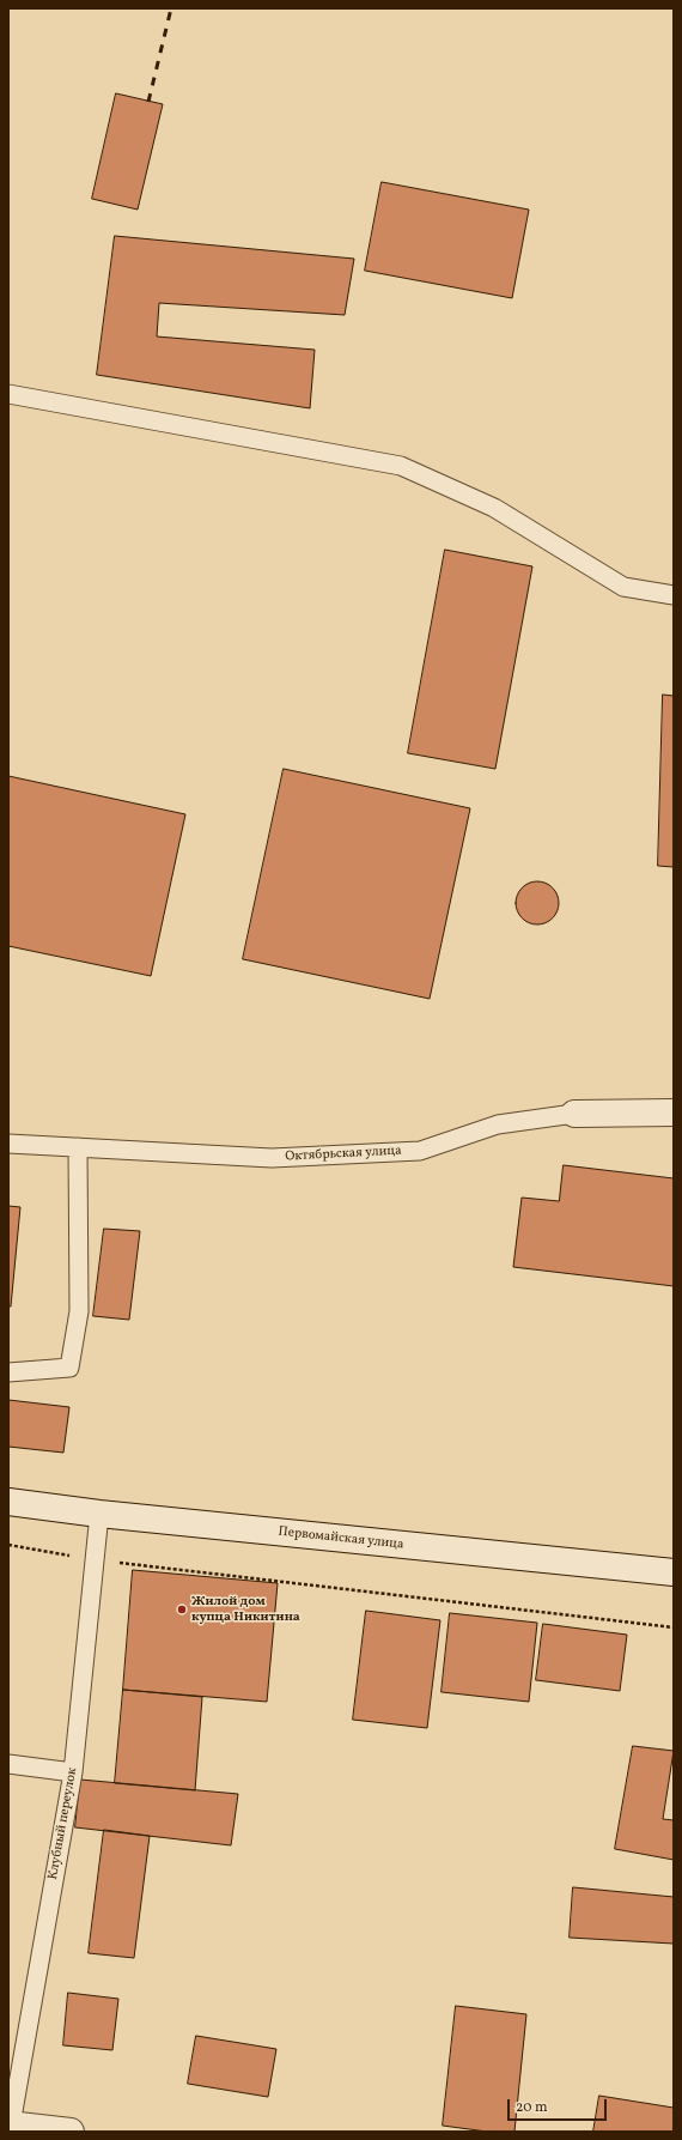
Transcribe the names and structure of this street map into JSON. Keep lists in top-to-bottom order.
{
  "streets": {
    "main road": ["Октябрьская улица", "Первомайская улица"],
    "lane": ["Клубный переулок"]
  },
  "crossings": [
    ["Первомайская улица", "Клубный переулок"]
  ],
  "places": ["Жилой дом купца Никитина"],
  "scale_bar": "20 m"
}
